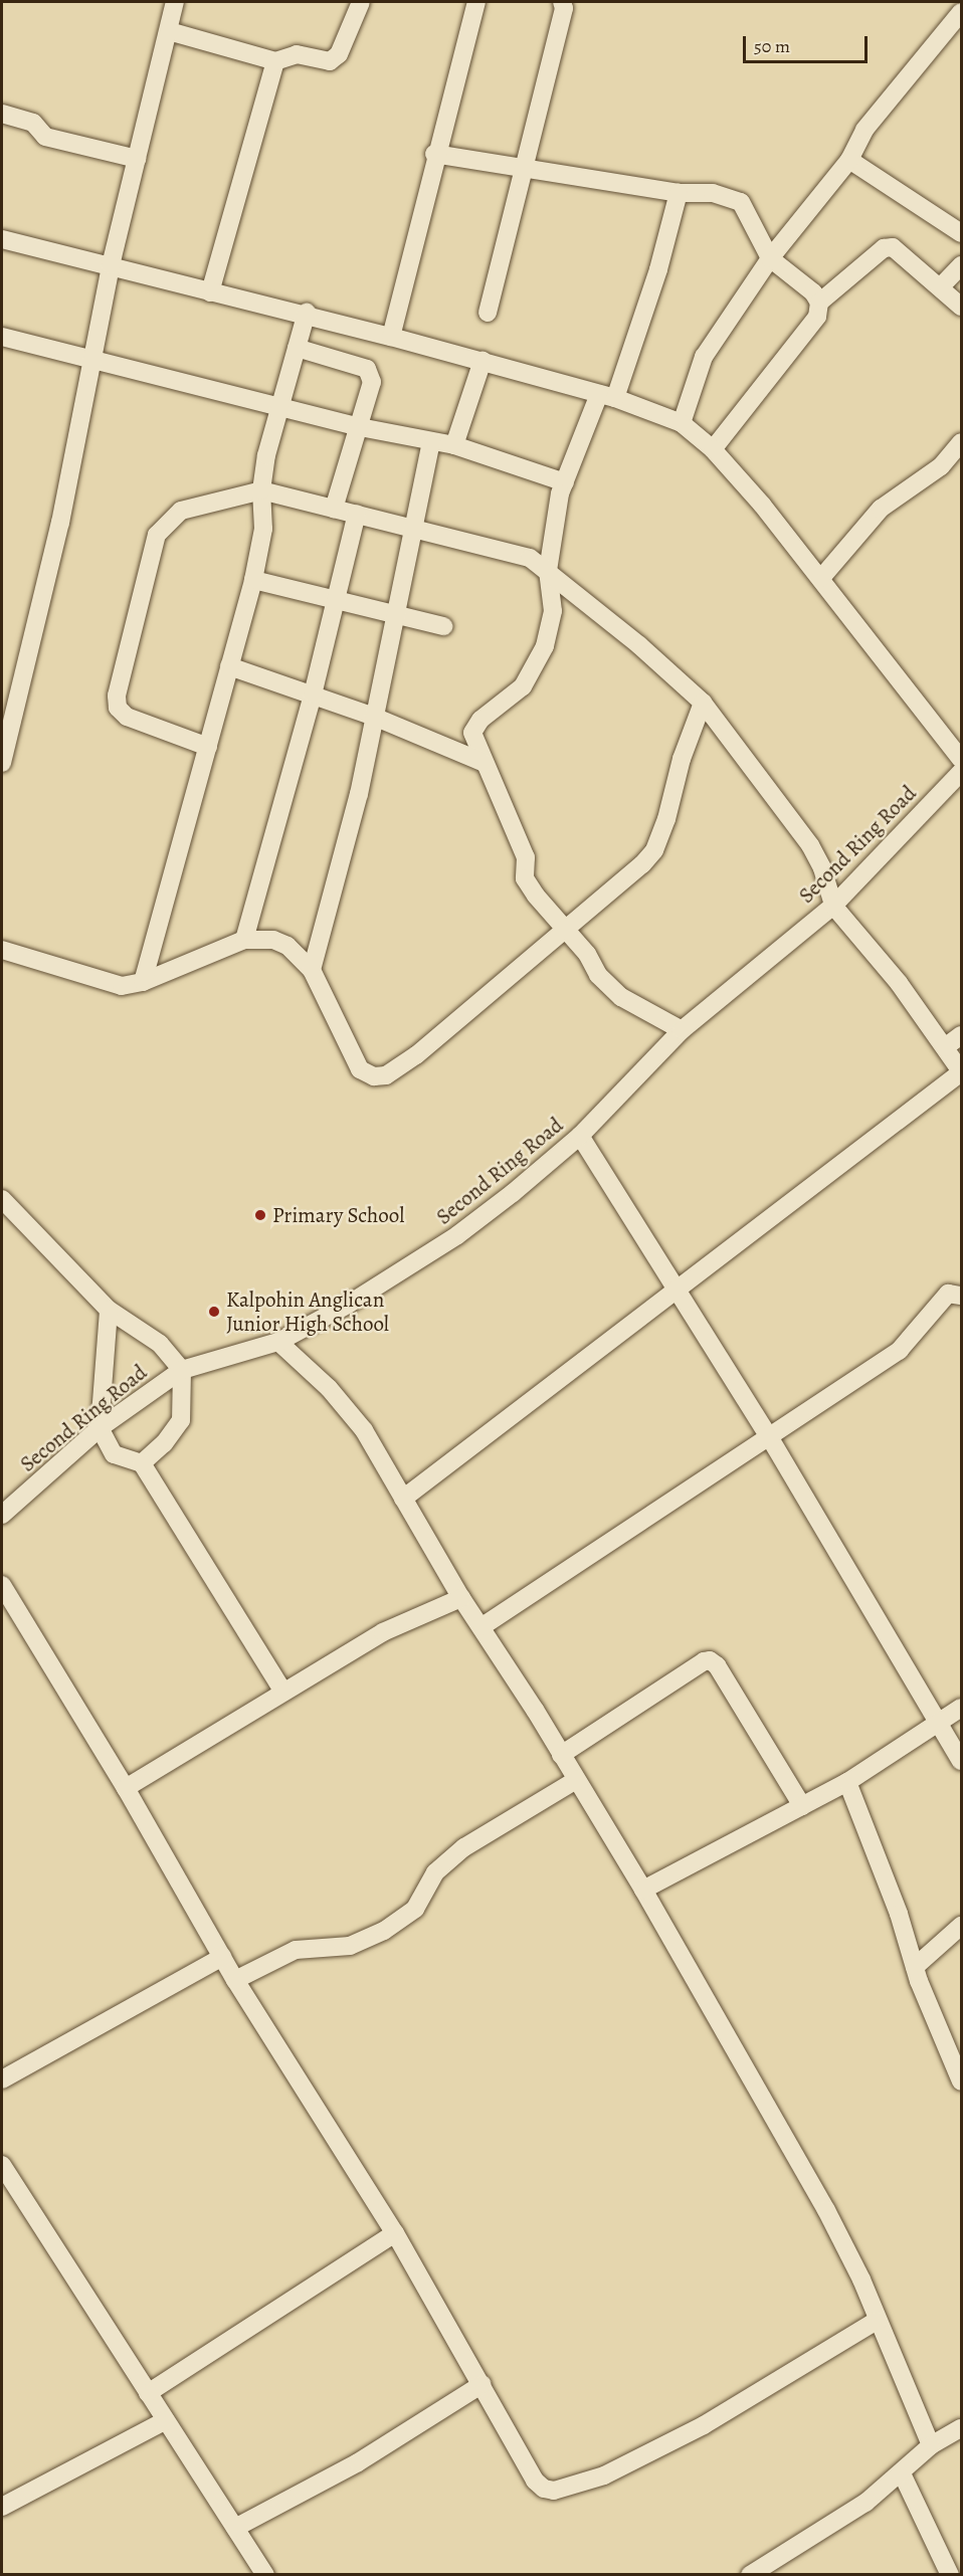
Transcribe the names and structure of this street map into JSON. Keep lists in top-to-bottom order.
{
  "streets": {
    "street": ["Second Ring Road"]
  },
  "places": ["Primary School", "Kalpohin Anglican Junior High School"],
  "scale_bar": "50 m"
}
